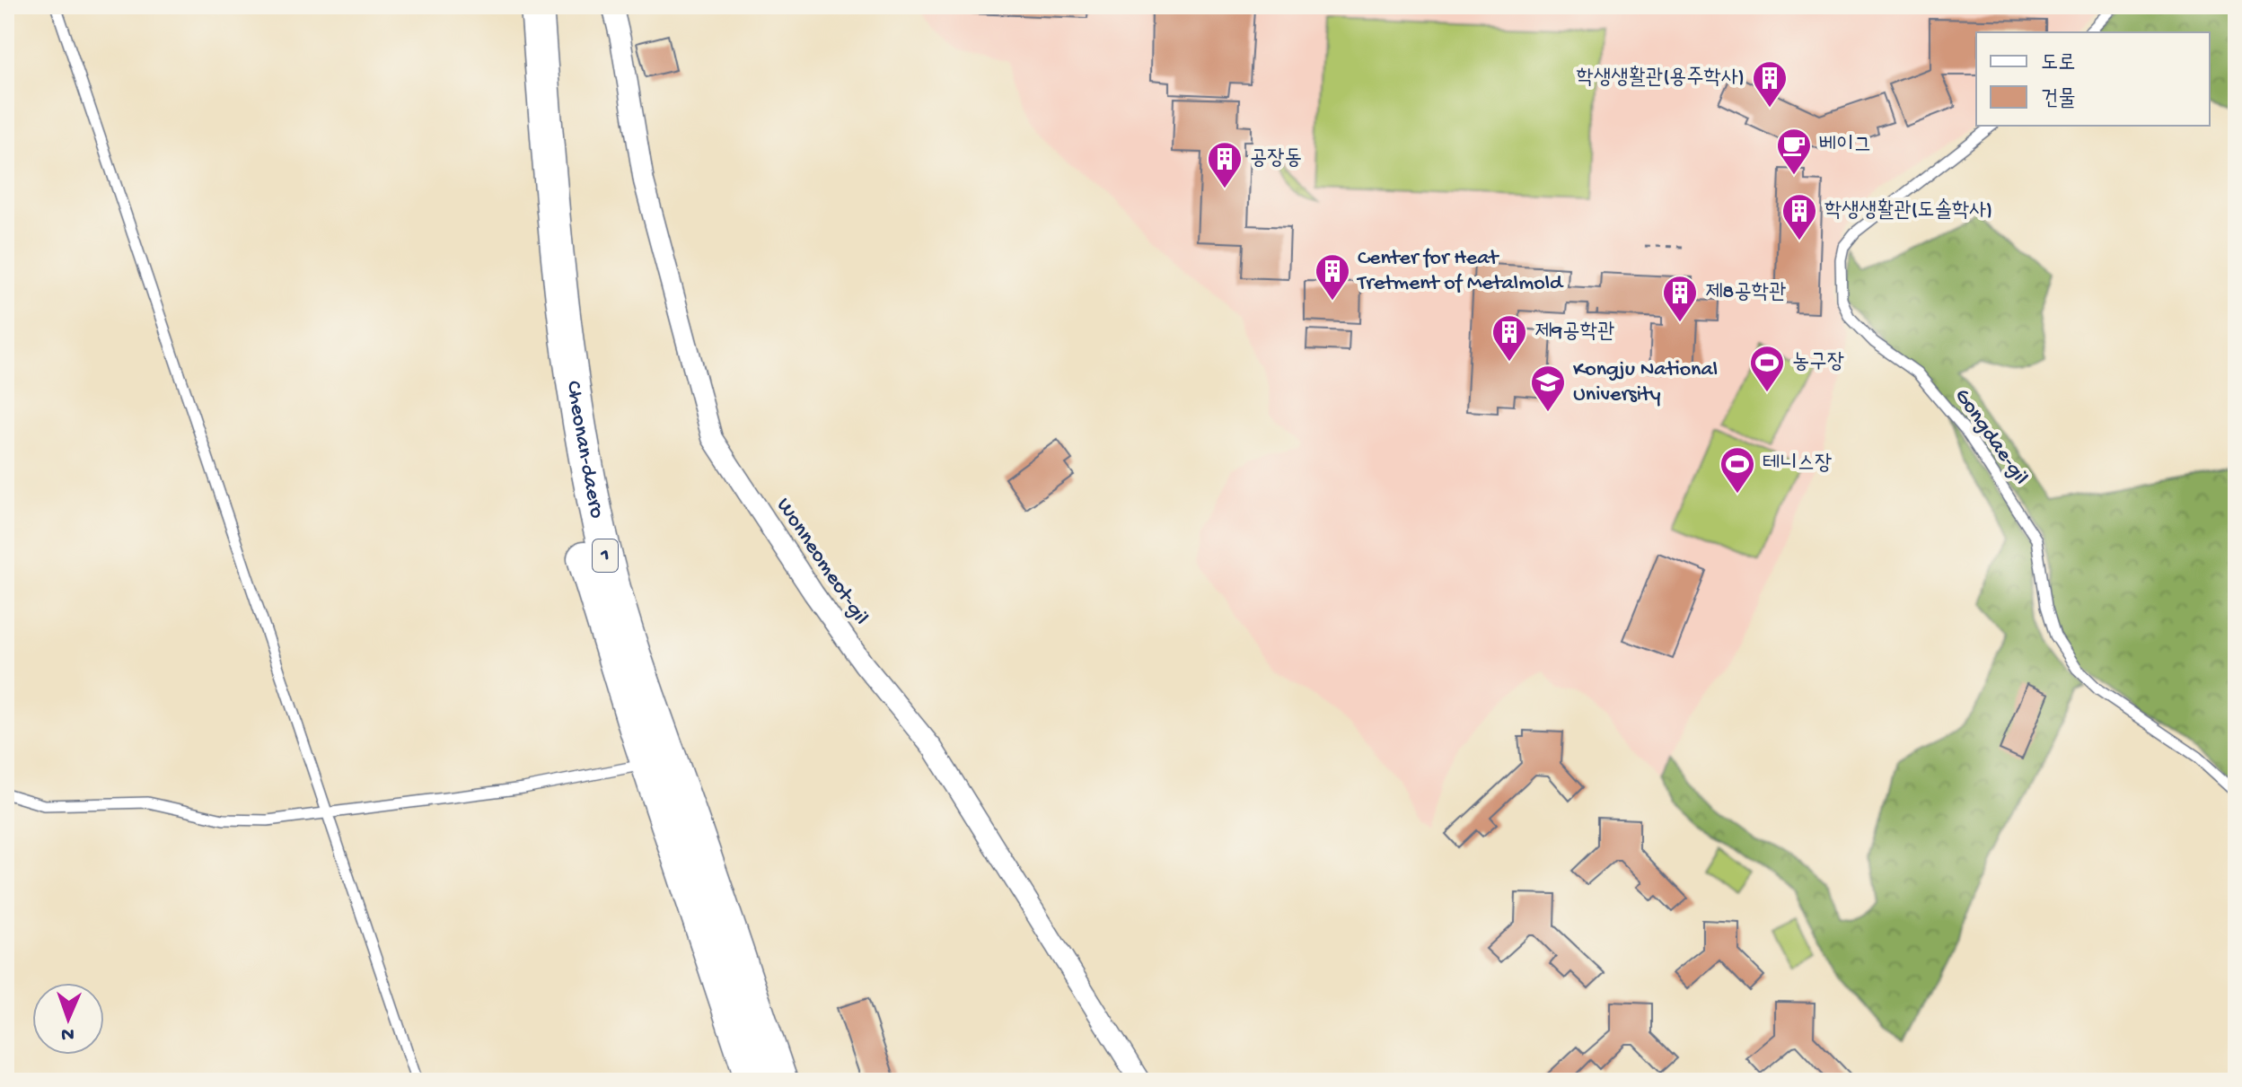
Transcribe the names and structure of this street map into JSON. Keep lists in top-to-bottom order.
{
  "streets": {
    "main road": ["Cheonan-daero", "1"],
    "street": ["Wonneomeot-gil"],
    "lane": ["Gongdae-gil"]
  },
  "places": {
    "building": [
      "학생생활관(용주학사)",
      "공장동",
      "학생생활관(도솔학사)",
      "Center for Heat Tretment of Metalmold",
      "제8공학관",
      "제9공학관"
    ],
    "cafe": ["베이그"],
    "sports": ["농구장", "테니스장"],
    "school or university": ["Kongju National University"]
  },
  "legend": ["도로", "건물"],
  "north": "bottom"
}
